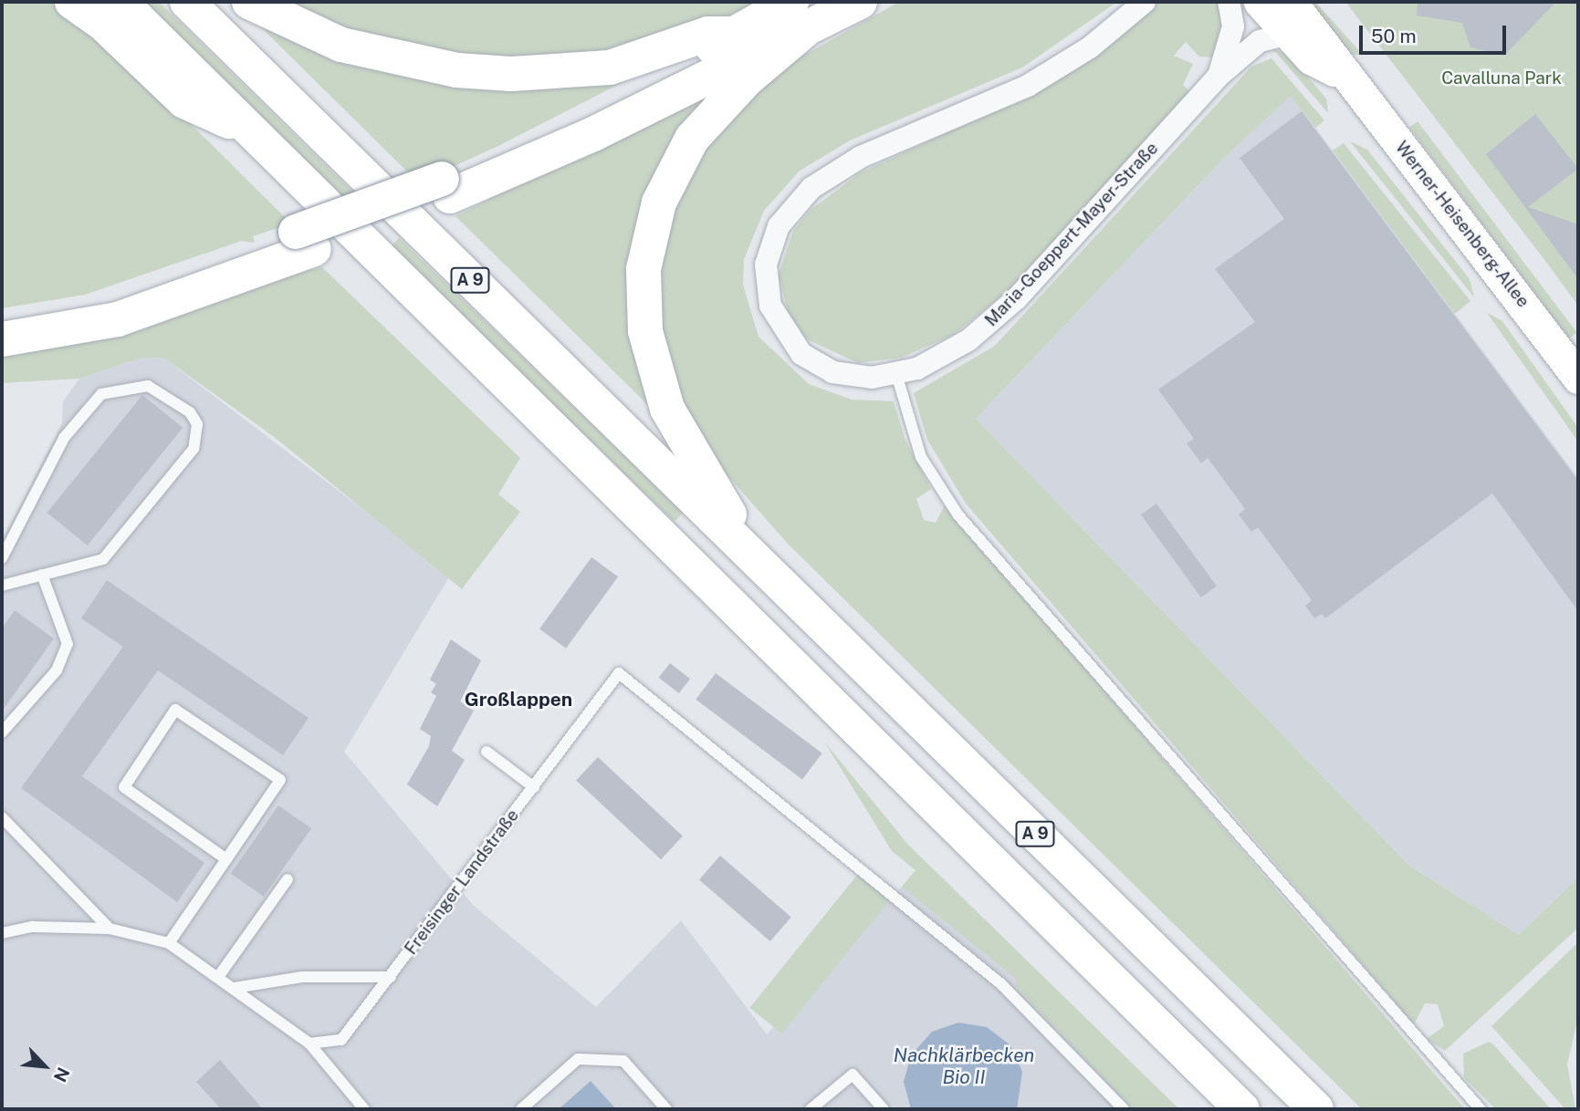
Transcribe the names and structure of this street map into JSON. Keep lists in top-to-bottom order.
{
  "streets": {
    "highway": ["A 9"],
    "street": ["Werner-Heisenberg-Allee", "Maria-Goeppert-Mayer-Straße"],
    "lane": ["Freisinger Landstraße"]
  },
  "crossings": [
    ["Werner-Heisenberg-Allee", "Maria-Goeppert-Mayer-Straße"]
  ],
  "districts": ["Großlappen"],
  "water": ["Nachklärbecken Bio II"],
  "parks": ["Cavalluna Park"],
  "scale_bar": "50 m",
  "north": "bottom right"
}
